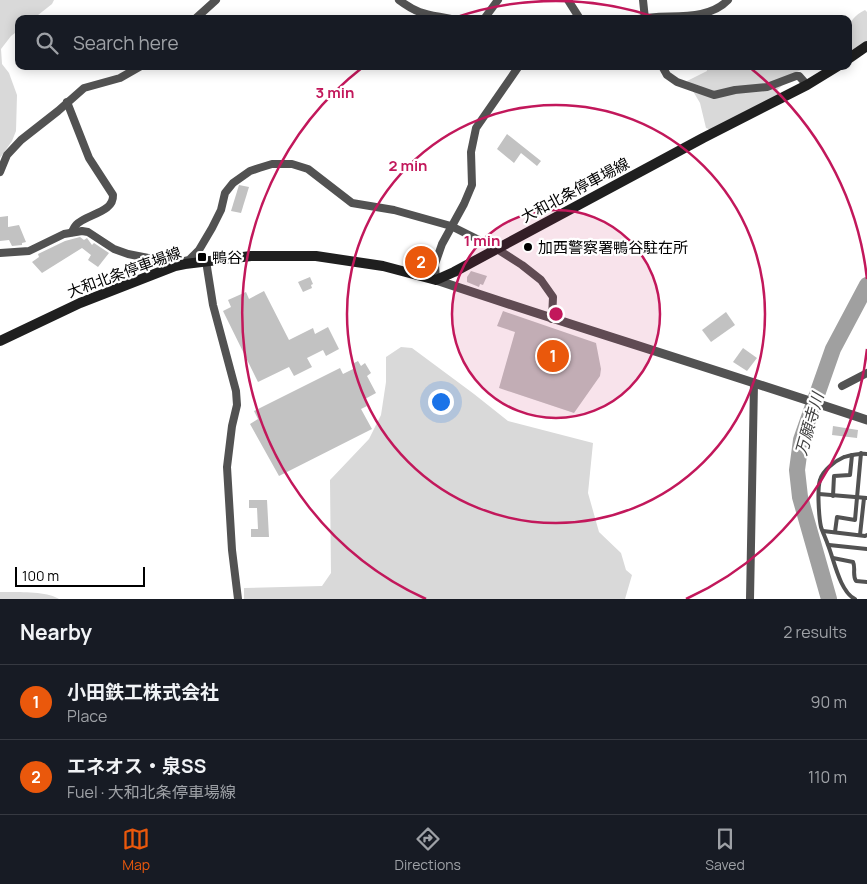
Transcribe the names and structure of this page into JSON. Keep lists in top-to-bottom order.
{
  "streets": {
    "main road": ["大和北条停車場線"]
  },
  "water": ["万願寺川"],
  "places": {
    "other": ["加西警察署鴨谷駐在所"],
    "transit": ["鴨谷"]
  },
  "scale_bar": "100 m",
  "page": {
    "search": "Search here",
    "pins": ["2", "1"],
    "scale": "100 m",
    "heading": ["Nearby", "2 results"],
    "list": [
      {
        "mark": "1",
        "name": "小田鉄工株式会社",
        "note": "Place",
        "value": "90 m"
      },
      {
        "mark": "2",
        "name": "エネオス・泉SS",
        "note": "Fuel · 大和北条停車場線",
        "value": "110 m"
      }
    ],
    "nav": ["Map", "Directions", "Saved"]
  },
  "rings": ["3 min", "2 min", "1 min"]
}
